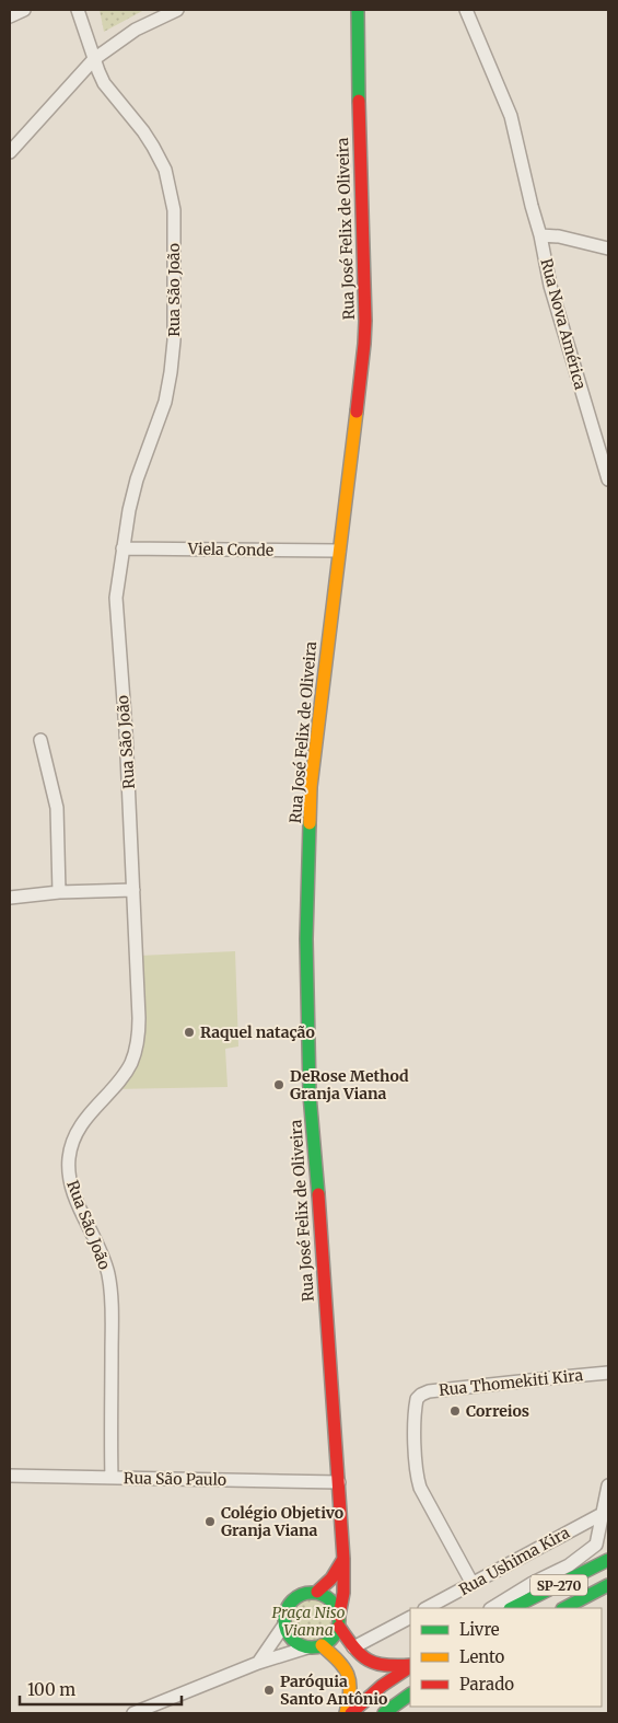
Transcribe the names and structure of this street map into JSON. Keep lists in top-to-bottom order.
{
  "streets": {
    "main road": ["Rua José Felix de Oliveira", "SP-270"],
    "street": [
      "Rua São João",
      "Rua Nova América",
      "Viela Conde",
      "Rua Thomekiti Kira",
      "Rua São Paulo",
      "Rua Ushima Kira"
    ]
  },
  "crossings": [
    ["Rua José Felix de Oliveira", "Viela Conde"],
    ["Rua José Felix de Oliveira", "Rua São Paulo"],
    ["Rua São João", "Viela Conde"],
    ["Rua São João", "Rua São Paulo"],
    ["Rua Thomekiti Kira", "Rua Ushima Kira"]
  ],
  "parks": ["Praça Niso Vianna"],
  "places": [
    "Raquel natação",
    "DeRose Method Granja Viana",
    "Correios",
    "Colégio Objetivo Granja Viana",
    "Paróquia Santo Antônio"
  ],
  "legend": ["Livre", "Lento", "Parado"],
  "scale_bar": "100 m"
}
